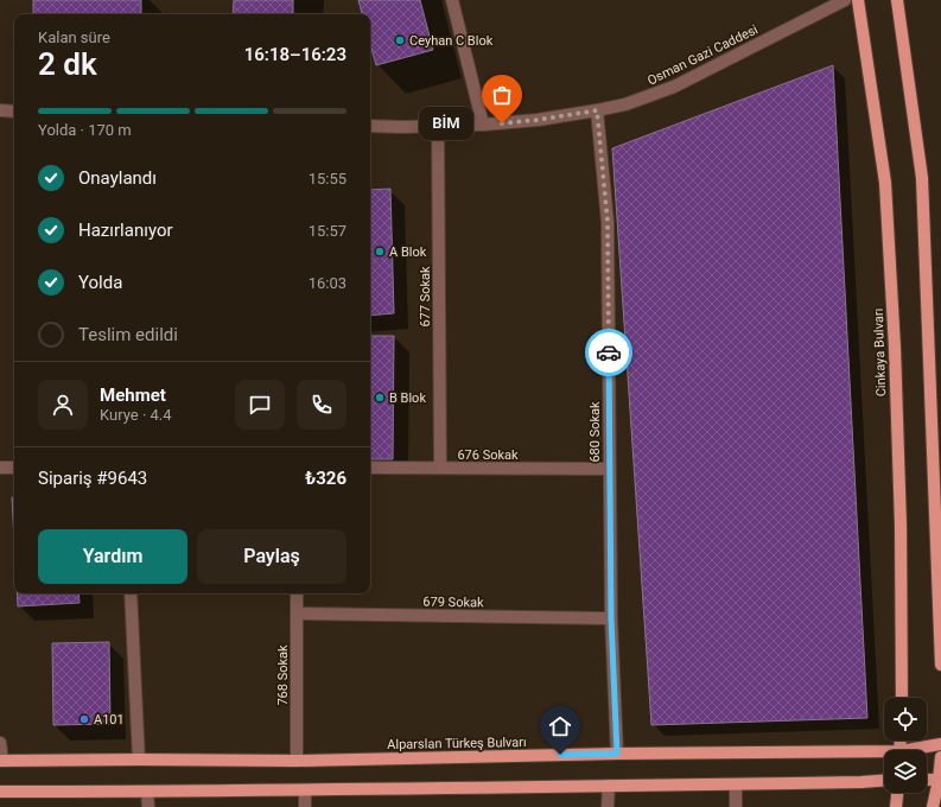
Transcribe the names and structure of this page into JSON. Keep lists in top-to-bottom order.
{
  "streets": {
    "main road": ["Cinkaya Bulvarı", "Alparslan Türkeş Bulvarı"],
    "street": [
      "Osman Gazi Caddesi",
      "677 Sokak",
      "680 Sokak",
      "676 Sokak",
      "679 Sokak",
      "768 Sokak"
    ]
  },
  "crossings": [
    ["Osman Gazi Caddesi", "677 Sokak"],
    ["Osman Gazi Caddesi", "680 Sokak"],
    ["677 Sokak", "676 Sokak"],
    ["680 Sokak", "676 Sokak"],
    ["680 Sokak", "679 Sokak"],
    ["680 Sokak", "Alparslan Türkeş Bulvarı"],
    ["679 Sokak", "768 Sokak"],
    ["768 Sokak", "Alparslan Türkeş Bulvarı"]
  ],
  "places": [
    "Ceyhan C Blok",
    "BİM",
    "A Blok",
    "B Blok",
    "A101"
  ],
  "page": {
    "heading": ["2 dk", "Kalan süre", "16:18–16:23"],
    "panel": [
      "Mehmet",
      "Kurye · 4.4",
      "Sipariş #9643",
      "₺326"
    ],
    "bar": "Yolda · 170 m",
    "bubble": "BİM",
    "list": [
      ["Onaylandı", "15:55"],
      ["Hazırlanıyor", "15:57"],
      ["Yolda", "16:03"],
      "Teslim edildi"
    ],
    "buttons": ["Yardım", "Paylaş"]
  }
}
